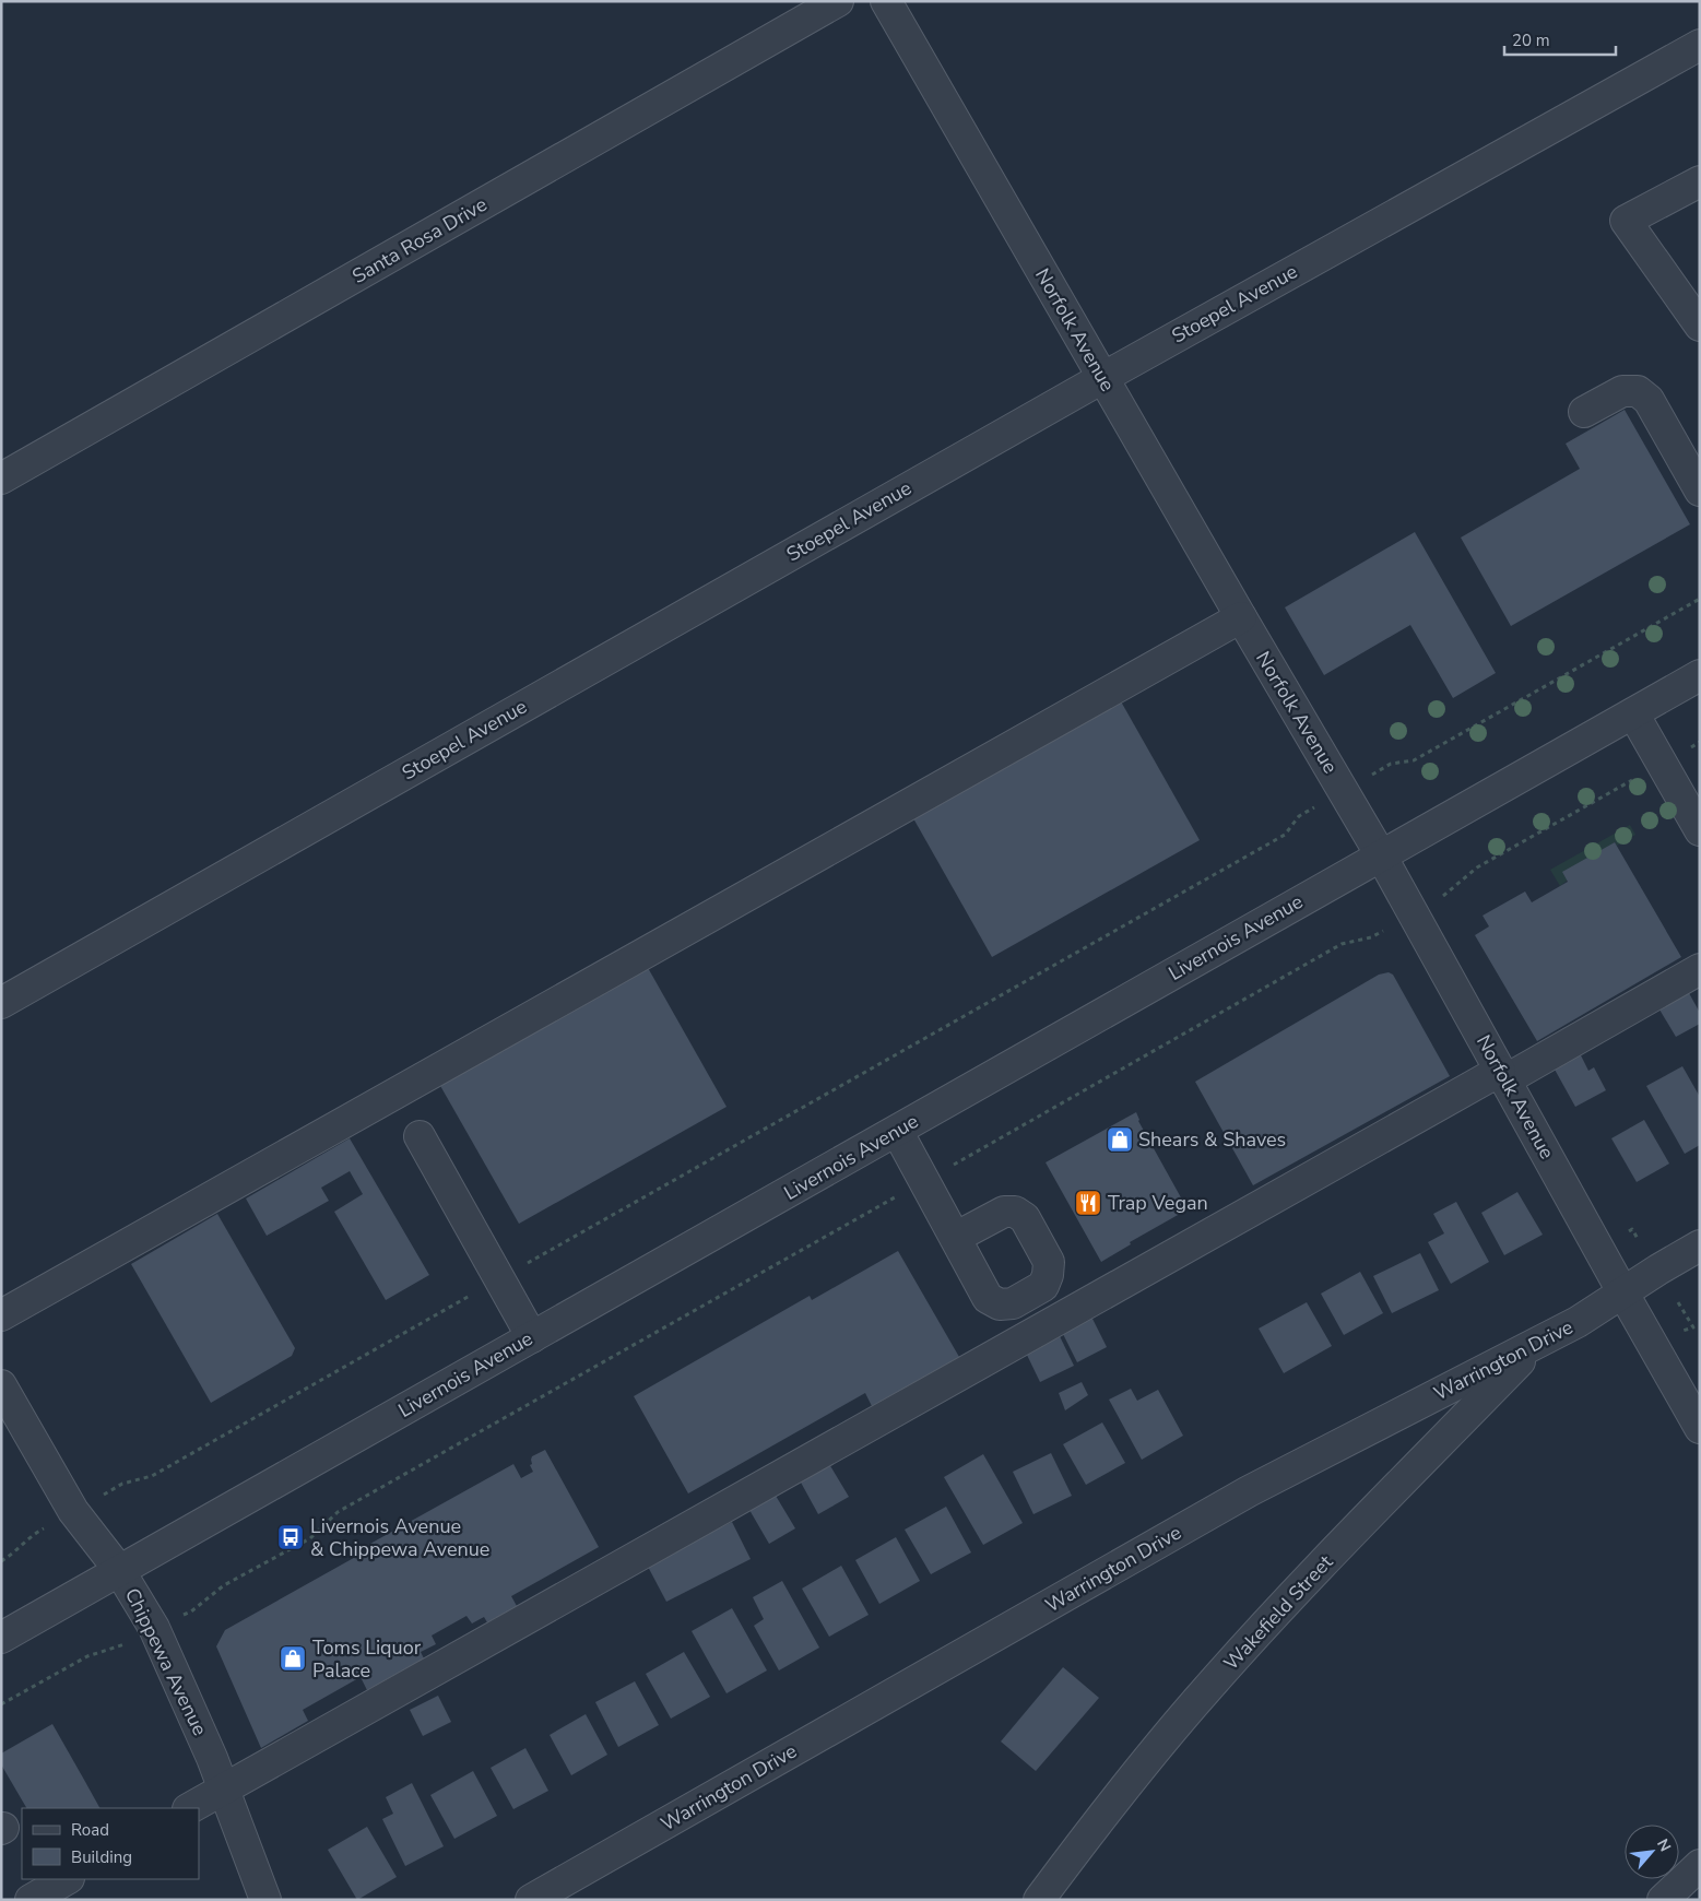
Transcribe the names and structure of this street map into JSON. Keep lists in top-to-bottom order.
{
  "streets": {
    "street": [
      "Santa Rosa Drive",
      "Stoepel Avenue",
      "Norfolk Avenue",
      "Livernois Avenue",
      "Warrington Drive",
      "Wakefield Street",
      "Chippewa Avenue"
    ]
  },
  "crossings": [
    ["Stoepel Avenue", "Norfolk Avenue"],
    ["Norfolk Avenue", "Livernois Avenue"],
    ["Norfolk Avenue", "Warrington Drive"],
    ["Livernois Avenue", "Chippewa Avenue"],
    ["Warrington Drive", "Wakefield Street"]
  ],
  "places": {
    "shop": ["Shears & Shaves", "Toms Liquor Palace"],
    "restaurant": ["Trap Vegan"],
    "bus stop": ["Livernois Avenue & Chippewa Avenue"]
  },
  "legend": ["Road", "Building"],
  "scale_bar": "20 m",
  "north": "top right"
}
